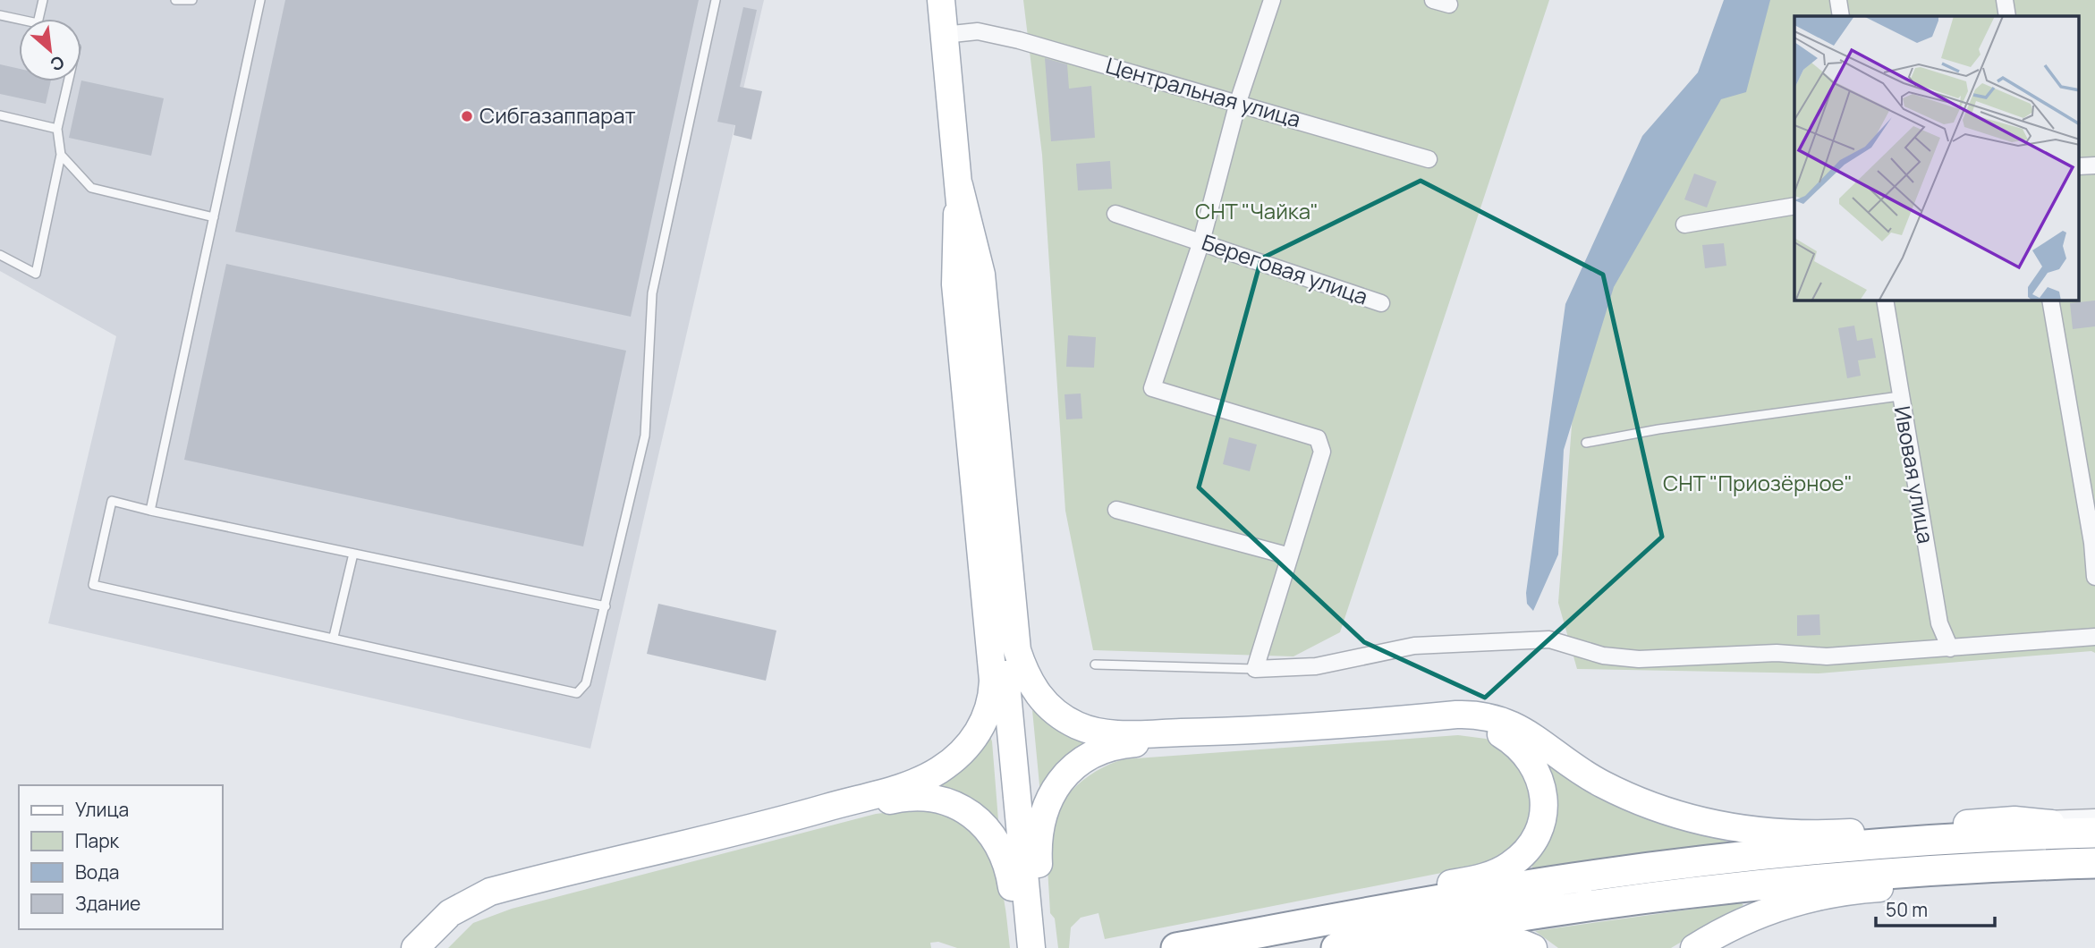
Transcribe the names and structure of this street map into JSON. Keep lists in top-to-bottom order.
{
  "streets": {
    "street": ["Центральная улица", "Береговая улица", "Ивовая улица"]
  },
  "parks": ["СНТ \"Чайка\"", "СНТ \"Приозёрное\""],
  "places": ["Сибгазаппарат"],
  "legend": [
    "Улица",
    "Парк",
    "Вода",
    "Здание"
  ],
  "scale_bar": "50 m",
  "north": "bottom right"
}
